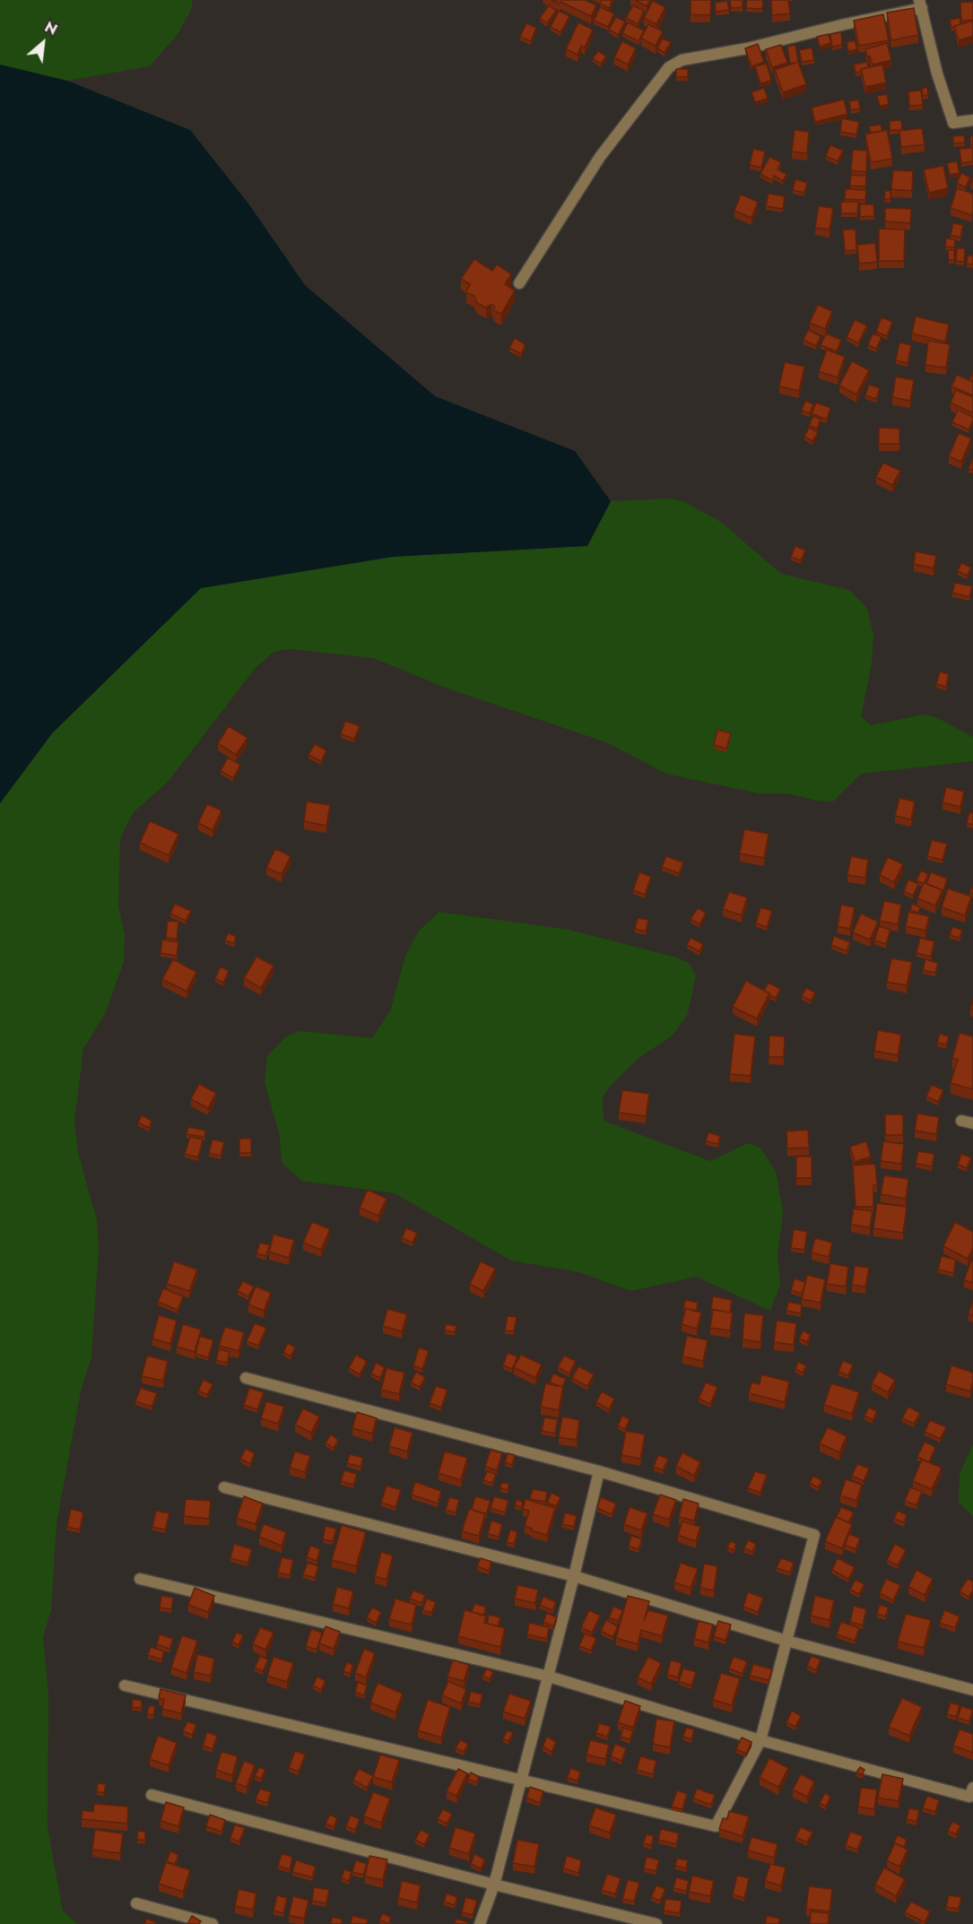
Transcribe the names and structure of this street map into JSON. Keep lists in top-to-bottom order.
{
  "north": "top right"
}
